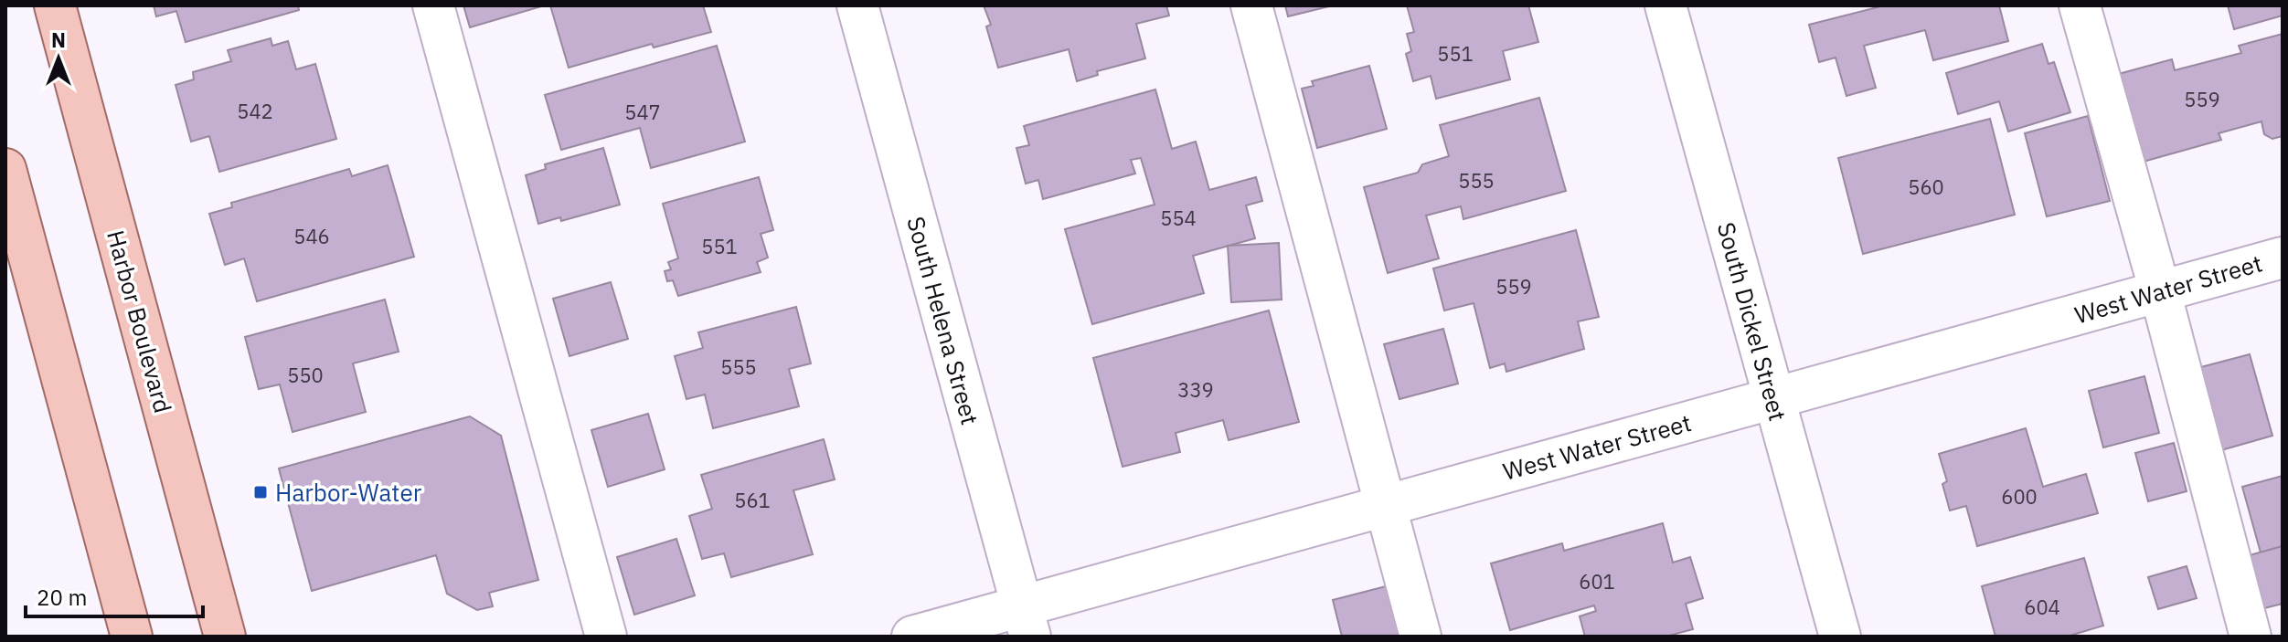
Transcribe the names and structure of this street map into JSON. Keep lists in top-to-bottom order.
{
  "streets": {
    "main road": ["Harbor Boulevard"],
    "street": ["West Water Street", "South Helena Street", "South Dickel Street"]
  },
  "crossings": [
    ["West Water Street", "South Helena Street"],
    ["West Water Street", "South Dickel Street"]
  ],
  "places": {
    "transit": ["Harbor-Water"]
  },
  "house_numbers": [
    "551",
    "559",
    "542",
    "547",
    "555",
    "560",
    "554",
    "546",
    "551",
    "559",
    "555",
    "550",
    "339",
    "600",
    "561",
    "601",
    "604"
  ],
  "scale_bar": "20 m",
  "north": "top"
}
